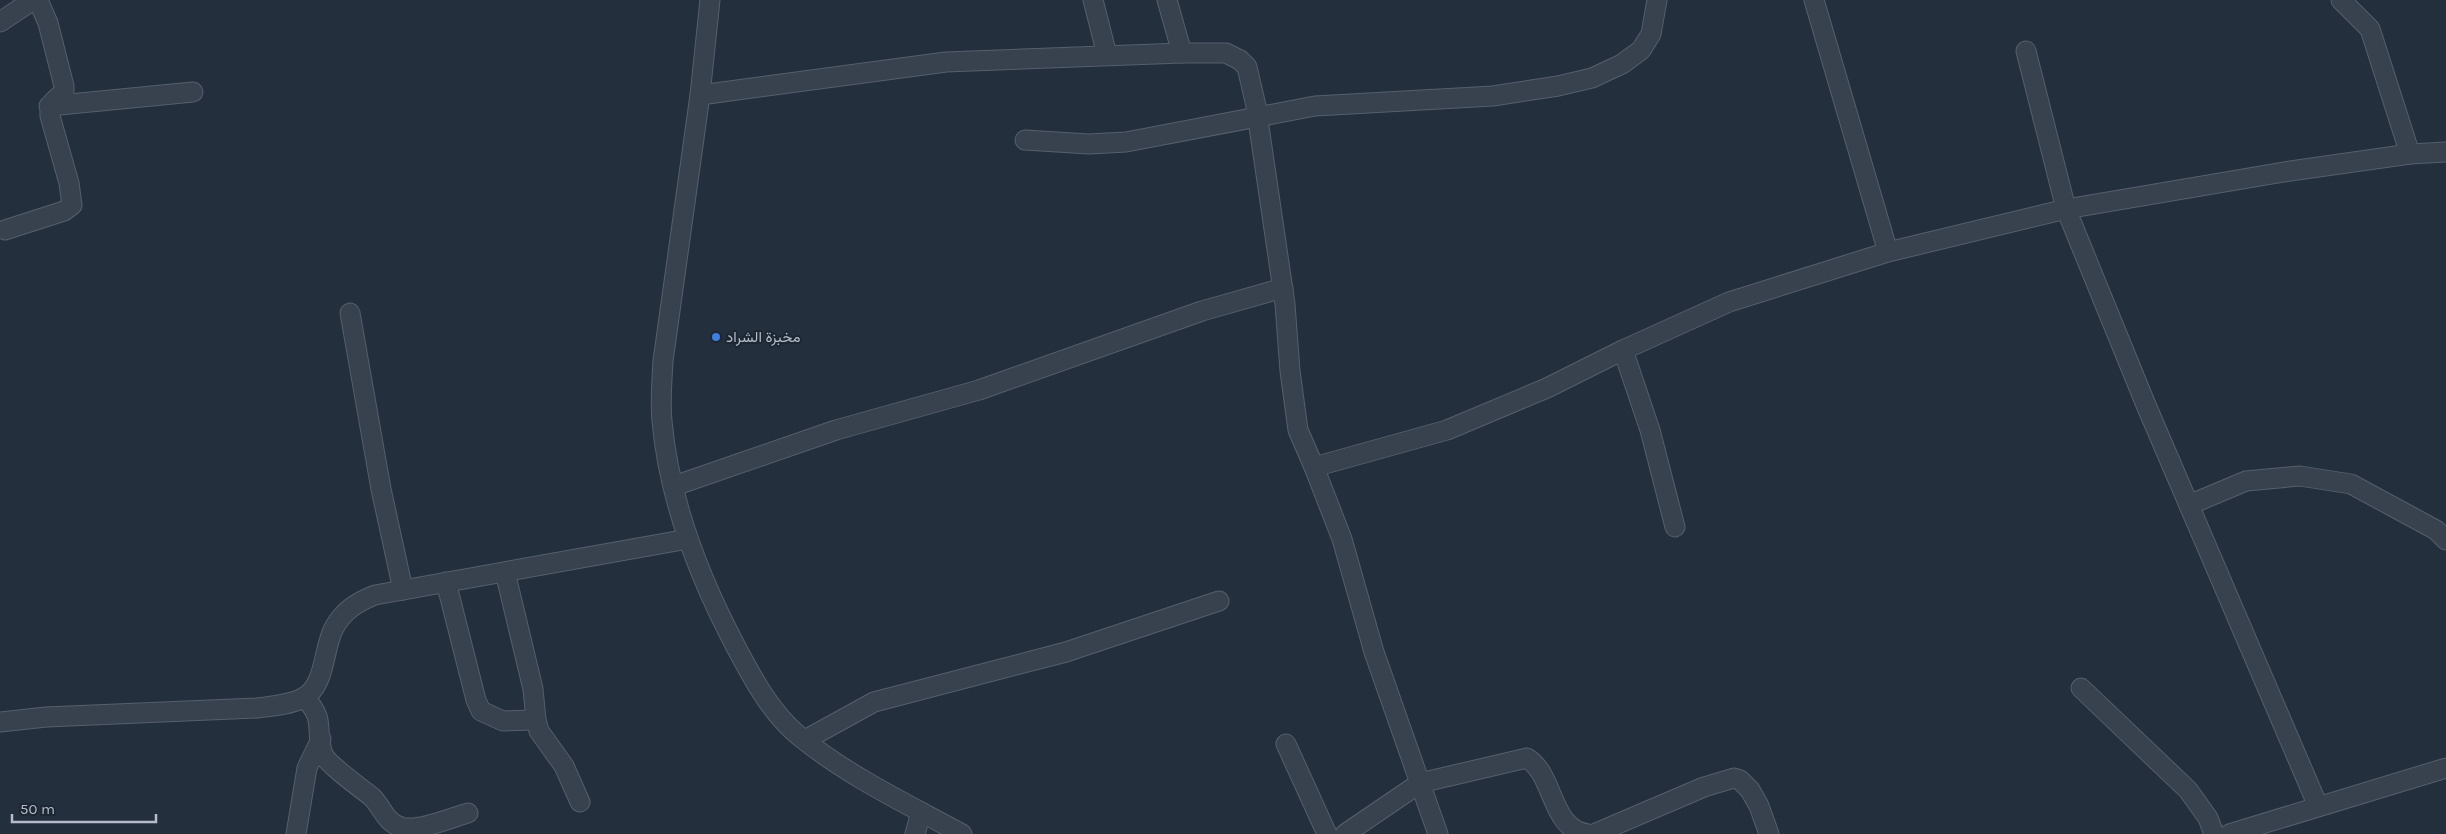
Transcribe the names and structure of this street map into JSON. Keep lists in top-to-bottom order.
{
  "places": ["مخبزة الشراد"],
  "scale_bar": "50 m"
}
